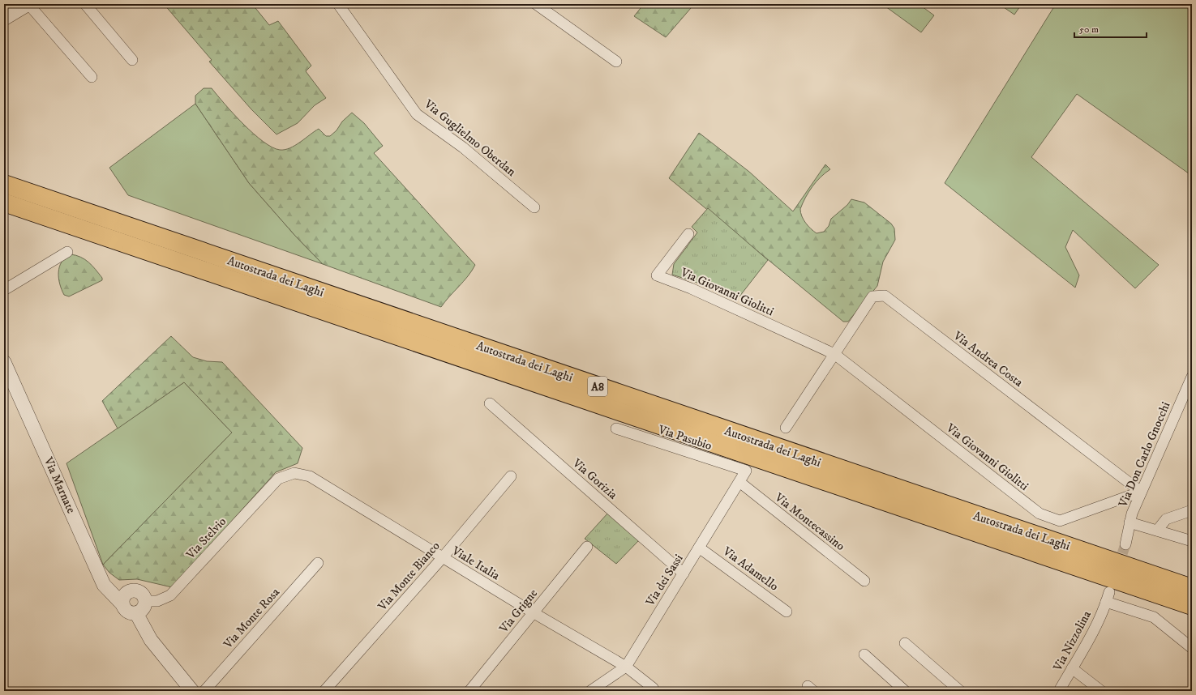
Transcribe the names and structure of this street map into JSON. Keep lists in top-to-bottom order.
{
  "streets": {
    "highway": ["Autostrada dei Laghi", "A8"],
    "street": [
      "Via Guglielmo Oberdan",
      "Via Giovanni Giolitti",
      "Via Andrea Costa",
      "Via Pasubio",
      "Via Don Carlo Gnocchi",
      "Via Gorizia",
      "Via Marnate",
      "Via Montecassino",
      "Via Stelvio",
      "Viale Italia",
      "Via Adamello",
      "Via Monte Bianco",
      "Via dei Sassi",
      "Via Grigne",
      "Via Monte Rosa",
      "Via Nizzolina"
    ]
  },
  "crossings": [
    ["Via Giovanni Giolitti", "Via Andrea Costa"],
    ["Via Giovanni Giolitti", "Via Don Carlo Gnocchi"],
    ["Via Andrea Costa", "Via Don Carlo Gnocchi"],
    ["Via Pasubio", "Via dei Sassi"],
    ["Via Gorizia", "Via dei Sassi"],
    ["Via Marnate", "Via Stelvio"],
    ["Via Montecassino", "Via dei Sassi"],
    ["Via Stelvio", "Viale Italia"],
    ["Viale Italia", "Via Monte Bianco"],
    ["Viale Italia", "Via dei Sassi"],
    ["Viale Italia", "Via Grigne"],
    ["Via Adamello", "Via dei Sassi"]
  ],
  "scale_bar": "50 m"
}
